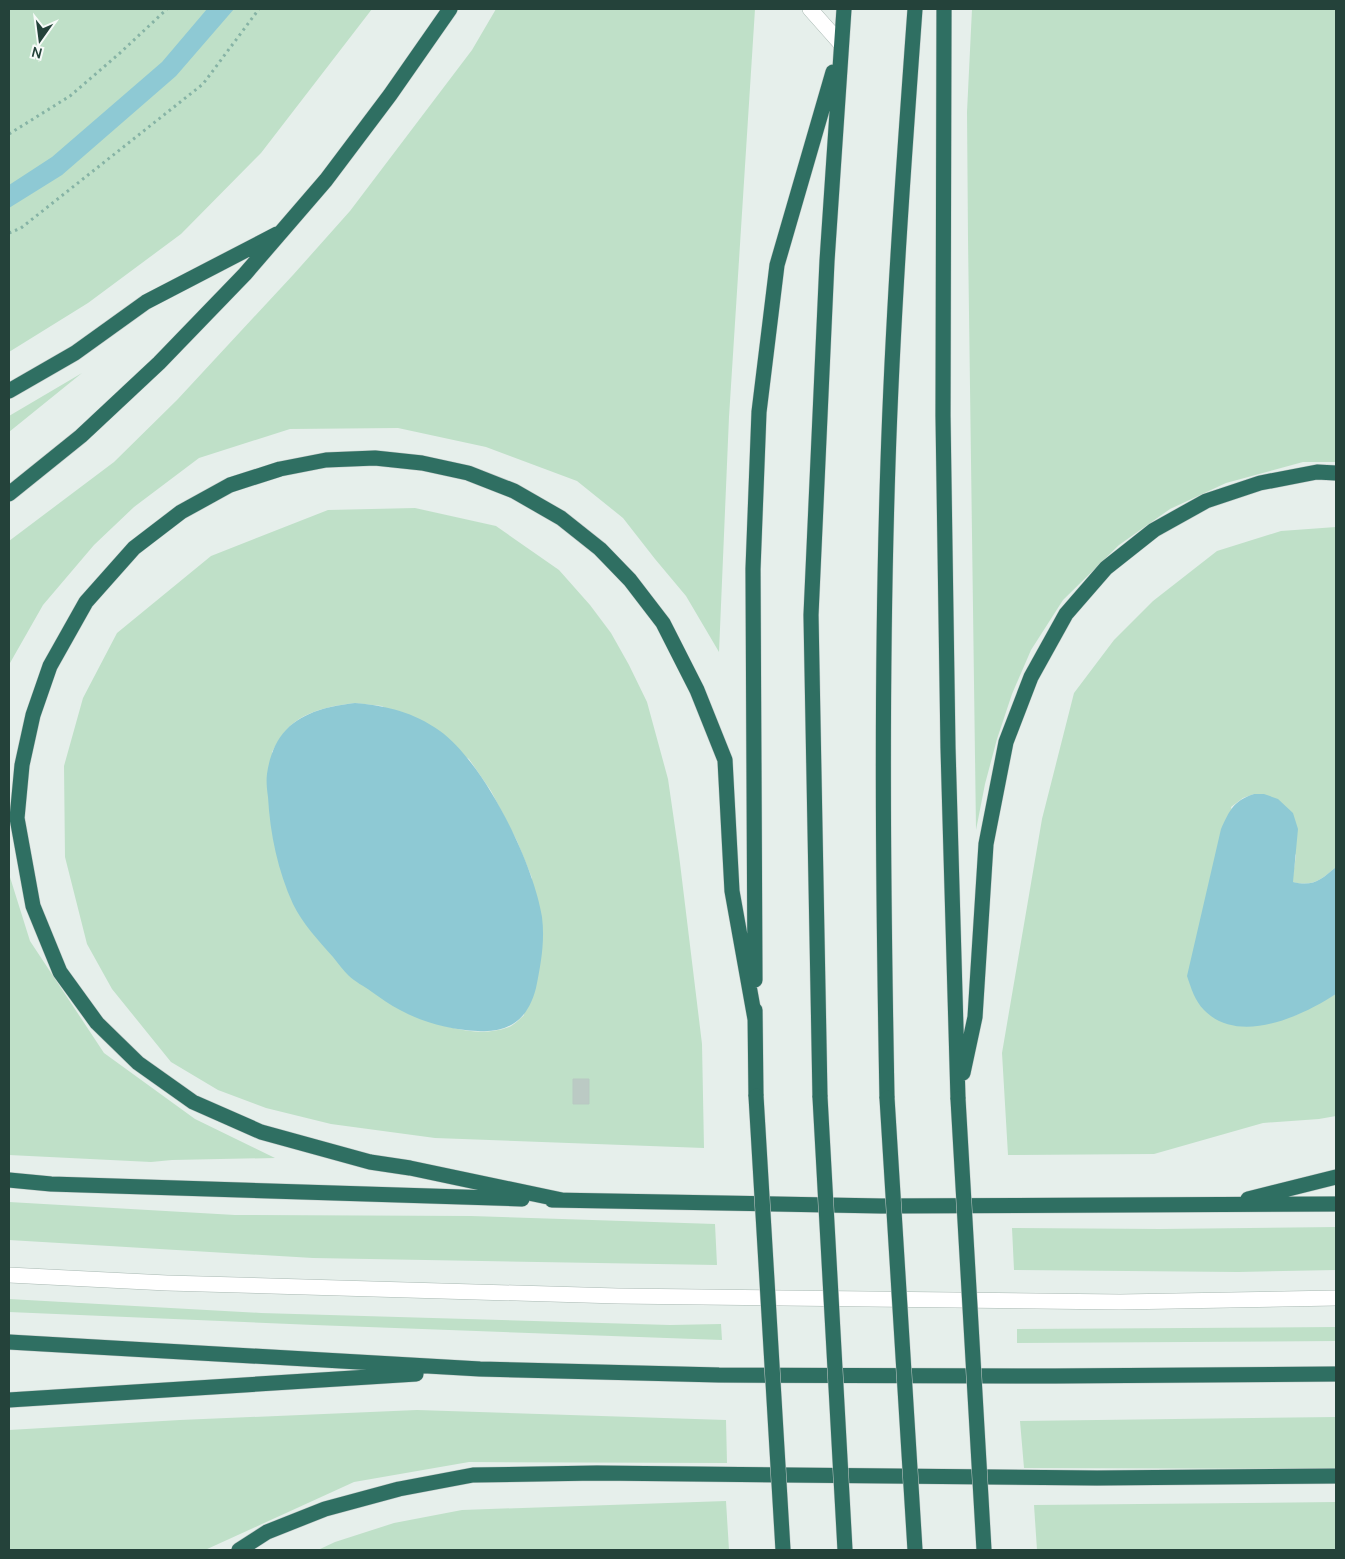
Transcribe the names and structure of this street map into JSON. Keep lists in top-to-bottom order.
{
  "north": "bottom"
}
